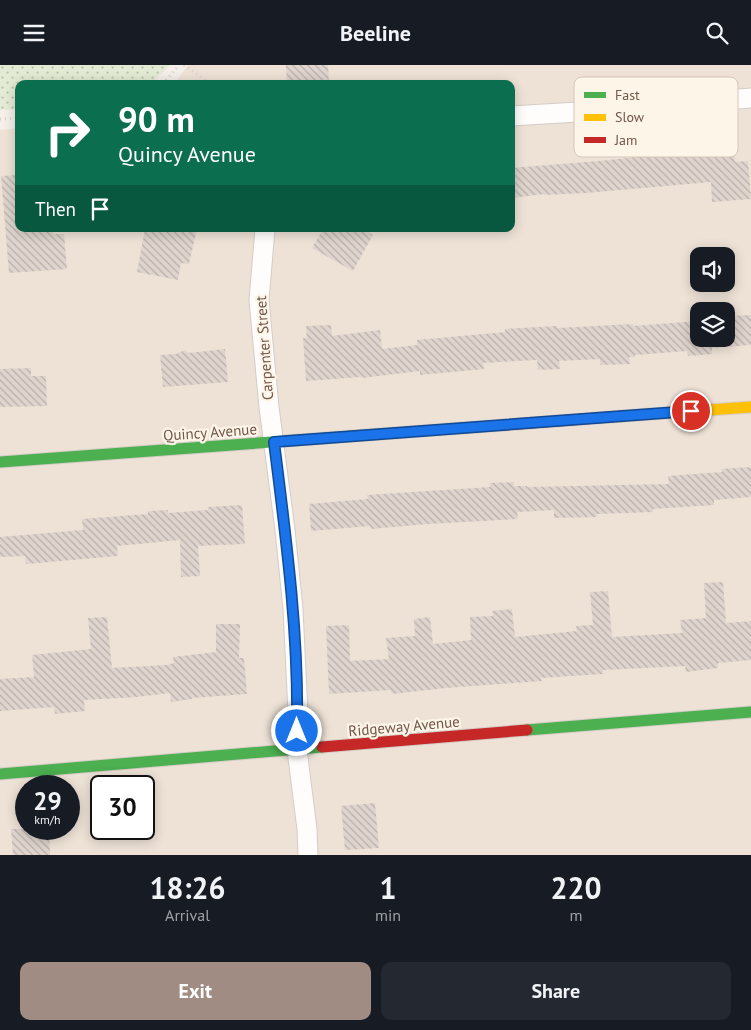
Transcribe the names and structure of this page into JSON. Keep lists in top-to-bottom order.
{
  "streets": {
    "street": ["Carpenter Street", "Quincy Avenue", "Ridgeway Avenue"]
  },
  "crossings": [
    ["Carpenter Street", "Quincy Avenue"],
    ["Carpenter Street", "Ridgeway Avenue"]
  ],
  "legend": ["Fast", "Slow", "Jam"],
  "page": {
    "header": "Beeline",
    "turn": ["90 m", "Quincy Avenue"],
    "then": "Then",
    "speed": "29 km/h",
    "limit": "30",
    "eta": [
      "18:26",
      "Arrival",
      "1",
      "min",
      "220",
      "m"
    ],
    "buttons": ["Exit", "Share"]
  }
}
